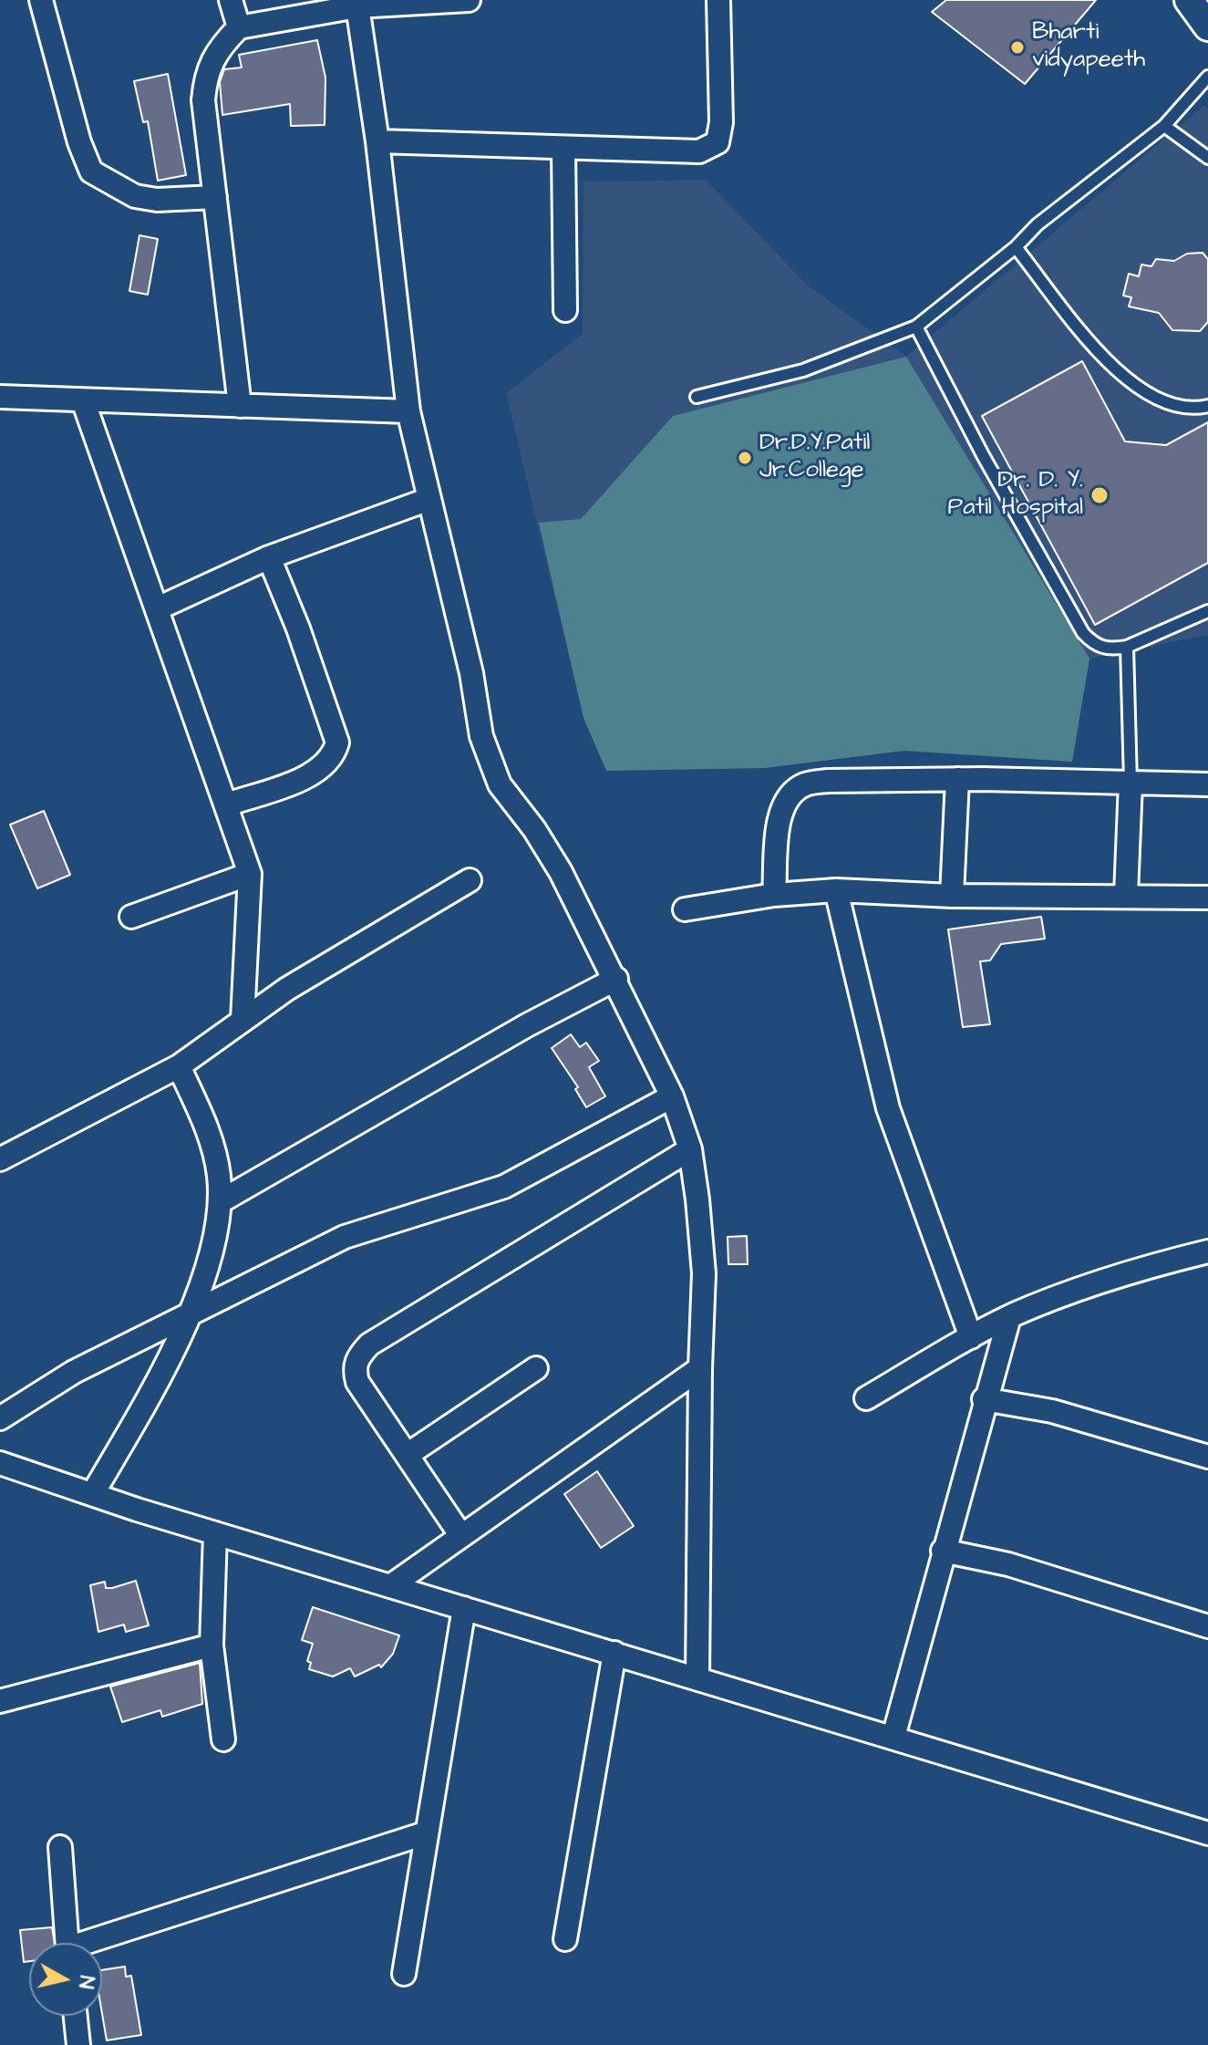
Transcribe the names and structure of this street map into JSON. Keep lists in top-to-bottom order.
{
  "places": ["Bharti vidyapeeth", "Dr.D.Y.Patil Jr.College", "Dr. D. Y. Patil Hospital"],
  "north": "right"
}
